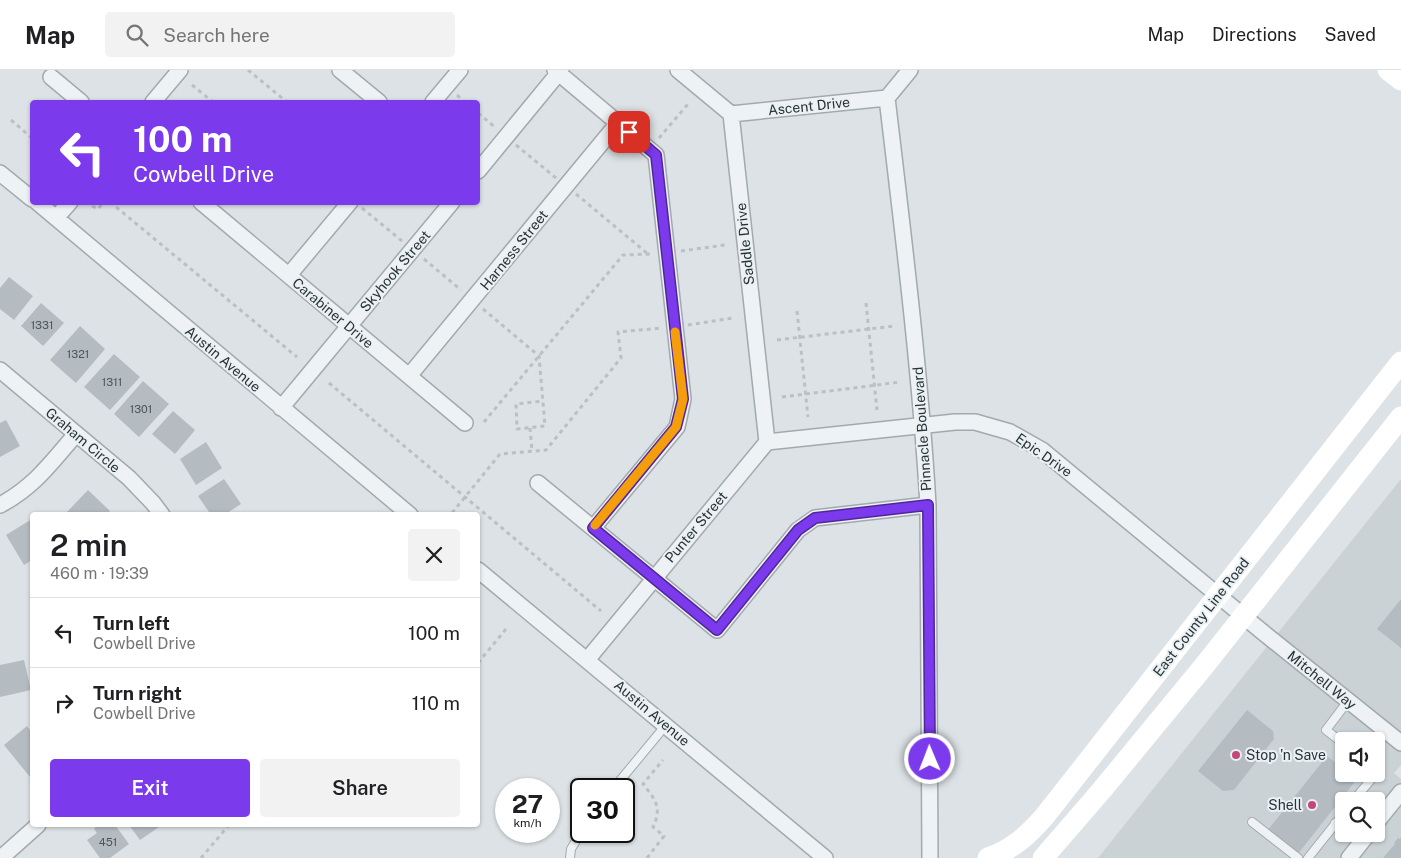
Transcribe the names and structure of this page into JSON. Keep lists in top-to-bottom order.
{
  "streets": {
    "main road": ["East County Line Road"],
    "street": [
      "Ascent Drive",
      "Saddle Drive",
      "Harness Street",
      "Skyhook Street",
      "Carabiner Drive",
      "Austin Avenue",
      "Pinnacle Boulevard",
      "Graham Circle",
      "Epic Drive",
      "Punter Street",
      "Mitchell Way"
    ]
  },
  "crossings": [
    ["Ascent Drive", "Saddle Drive"],
    ["Ascent Drive", "Pinnacle Boulevard"],
    ["Saddle Drive", "Epic Drive"],
    ["Saddle Drive", "Punter Street"],
    ["Harness Street", "Carabiner Drive"],
    ["Skyhook Street", "Carabiner Drive"],
    ["Skyhook Street", "Austin Avenue"],
    ["Austin Avenue", "Punter Street"],
    ["Pinnacle Boulevard", "Epic Drive"],
    ["Epic Drive", "Punter Street"],
    ["Epic Drive", "East County Line Road"],
    ["Epic Drive", "Mitchell Way"]
  ],
  "places": ["Stop 'n Save", "Shell"],
  "house_numbers": [
    "1331",
    "1321",
    "1311",
    "1301",
    "451"
  ],
  "page": {
    "header": "Map",
    "search": "Search here",
    "nav": ["Map", "Directions", "Saved"],
    "turn": ["100 m", "Cowbell Drive"],
    "heading": ["2 min", "460 m · 19:39"],
    "list": [
      {
        "name": "Turn left",
        "note": "Cowbell Drive",
        "value": "100 m"
      },
      {
        "name": "Turn right",
        "note": "Cowbell Drive",
        "value": "110 m"
      }
    ],
    "buttons": ["Exit", "Share"],
    "speed": "27 km/h",
    "limit": "30"
  }
}
